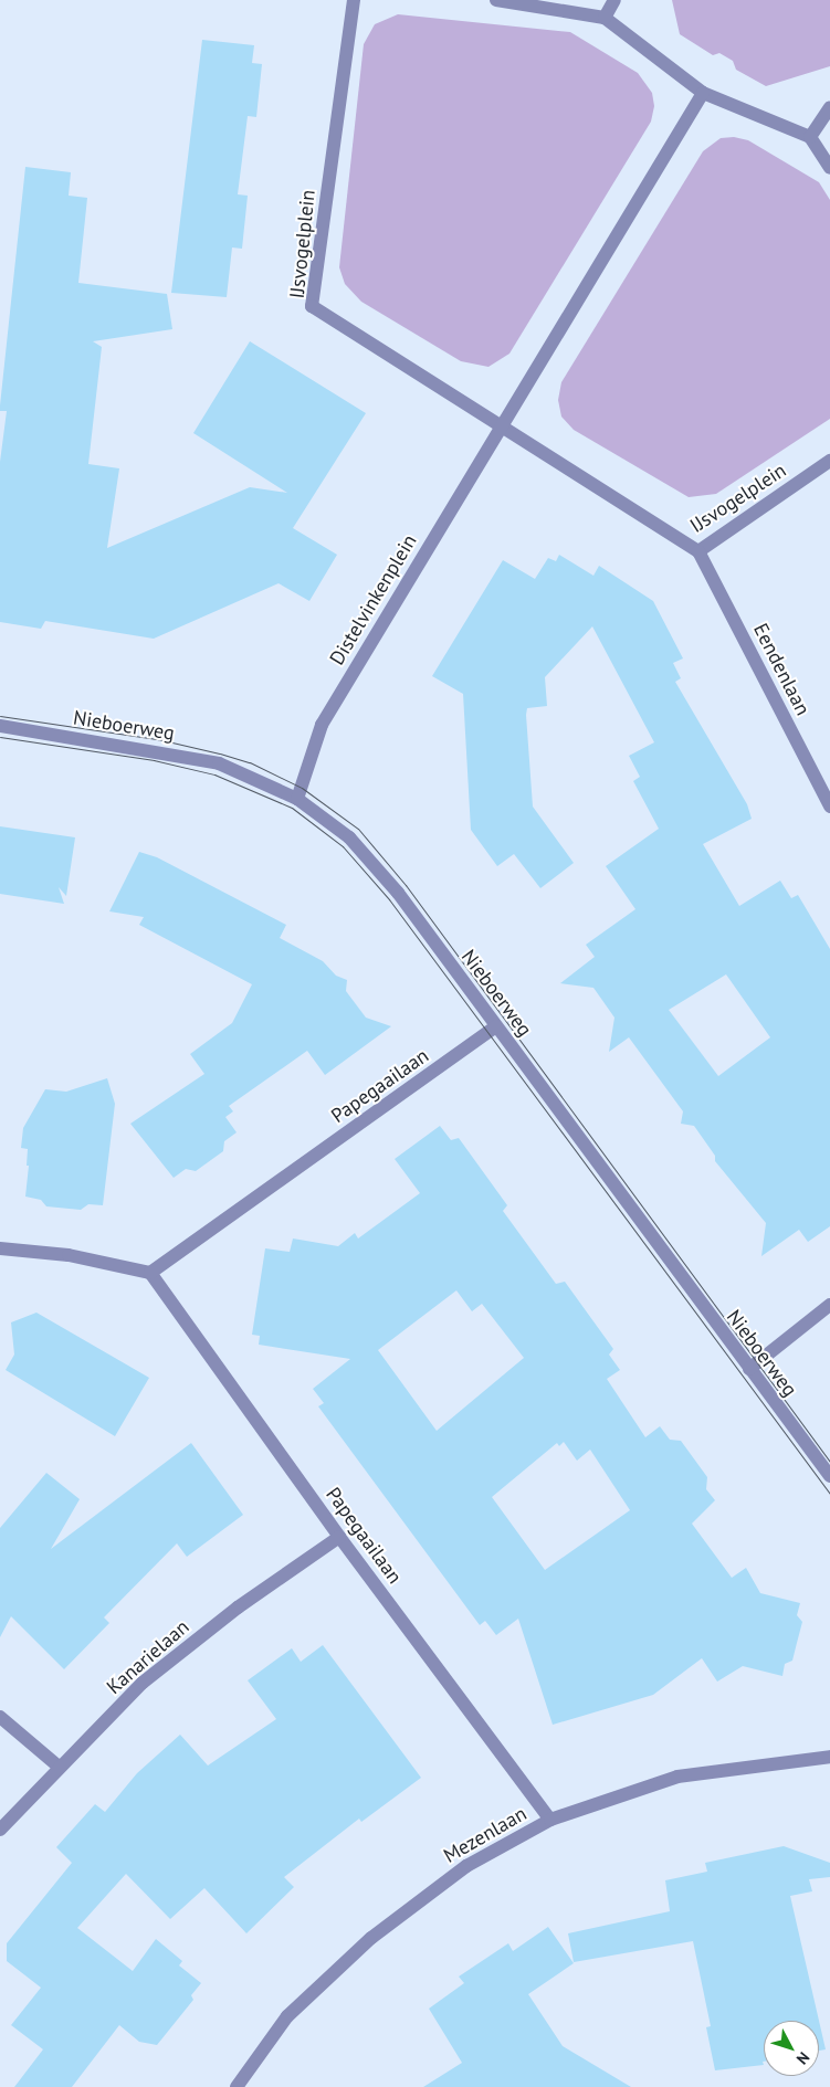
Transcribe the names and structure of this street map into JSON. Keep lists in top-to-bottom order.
{
  "streets": {
    "street": [
      "IJsvogelplein",
      "Distelvinkenplein",
      "Eendenlaan",
      "Nieboerweg",
      "Papegaailaan",
      "Kanarielaan",
      "Mezenlaan"
    ]
  },
  "crossings": [
    ["IJsvogelplein", "Distelvinkenplein"],
    ["IJsvogelplein", "Eendenlaan"],
    ["Distelvinkenplein", "Nieboerweg"],
    ["Nieboerweg", "Papegaailaan"],
    ["Papegaailaan", "Kanarielaan"],
    ["Papegaailaan", "Mezenlaan"]
  ],
  "north": "bottom right"
}
